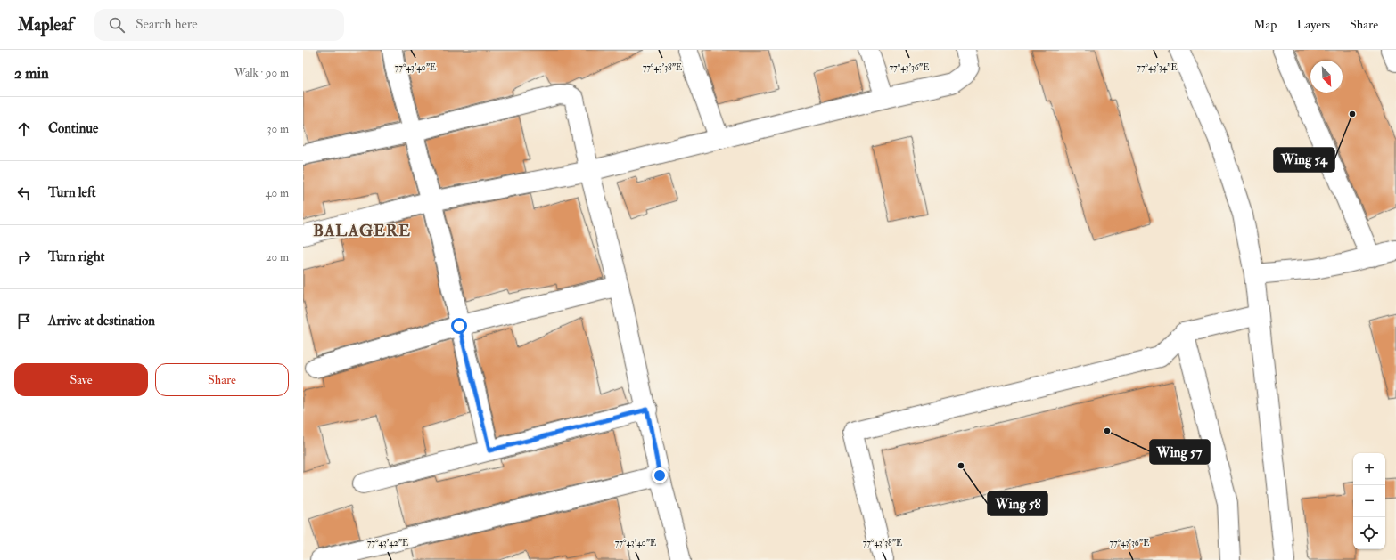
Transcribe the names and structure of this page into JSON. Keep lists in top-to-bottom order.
{
  "districts": ["BALAGERE"],
  "places": ["Wing 54", "Wing 57", "Wing 58"],
  "north": "bottom right",
  "page": {
    "header": "Mapleaf",
    "search": "Search here",
    "nav": ["Map", "Layers", "Share"],
    "heading": ["2 min", "Walk · 90 m"],
    "list": [
      ["Continue", "30 m"],
      ["Turn left", "40 m"],
      ["Turn right", "20 m"],
      "Arrive at destination"
    ],
    "buttons": ["Save", "Share"],
    "map_buttons": ["+", "−"]
  },
  "coordinates": [
    "77°43'40\"E",
    "77°43'38\"E",
    "77°43'36\"E",
    "77°43'34\"E",
    "77°43'42\"E"
  ]
}
